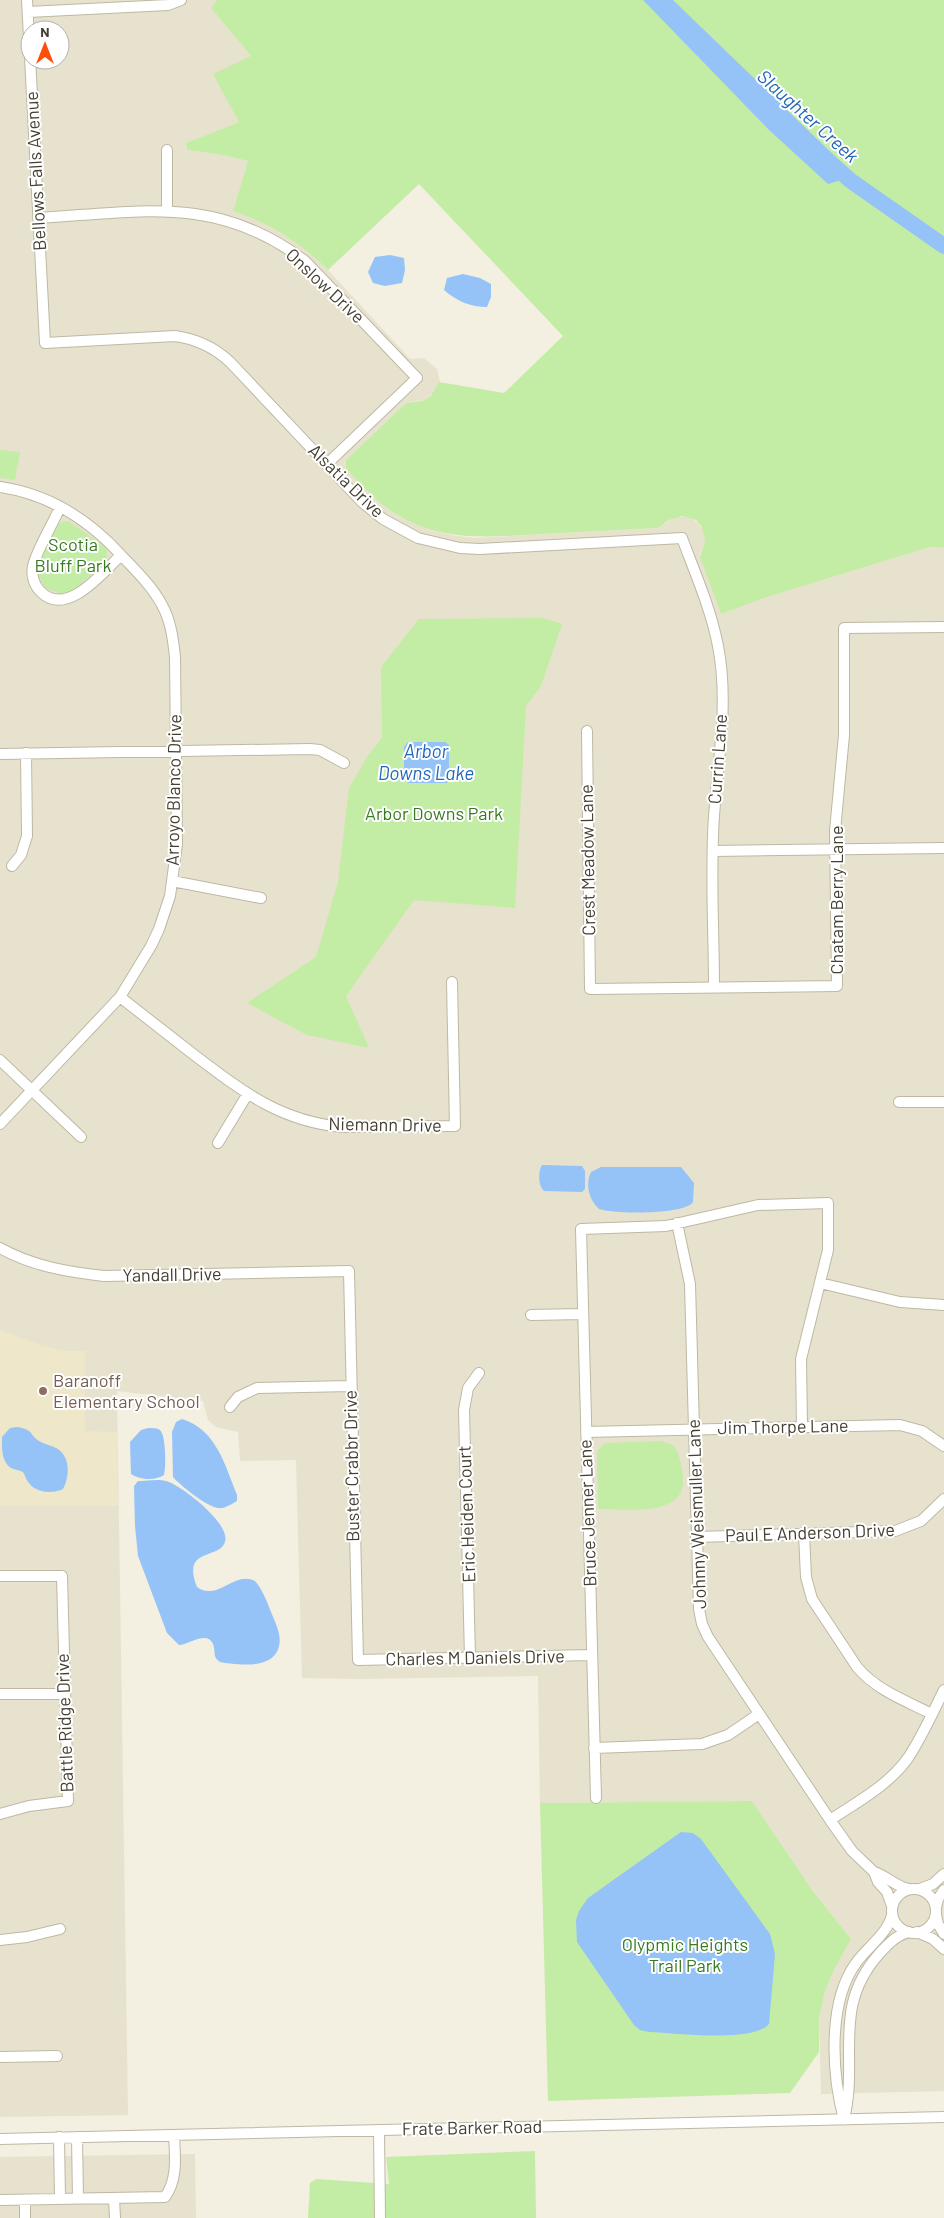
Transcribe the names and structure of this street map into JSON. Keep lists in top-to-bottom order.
{
  "streets": {
    "street": [
      "Bellows Falls Avenue",
      "Onslow Drive",
      "Alsatia Drive",
      "Currin Lane",
      "Arroyo Blanco Drive",
      "Crest Meadow Lane",
      "Chatam Berry Lane",
      "Niemann Drive",
      "Yandall Drive",
      "Jim Thorpe Lane",
      "Buster Crabbr Drive",
      "Bruce Jenner Lane",
      "Eric Heiden Court",
      "Johnny Weismuller Lane",
      "Paul E Anderson Drive",
      "Charles M Daniels Drive",
      "Battle Ridge Drive",
      "Frate Barker Road"
    ]
  },
  "crossings": [
    ["Bellows Falls Avenue", "Onslow Drive"],
    ["Bellows Falls Avenue", "Alsatia Drive"],
    ["Onslow Drive", "Alsatia Drive"],
    ["Alsatia Drive", "Currin Lane"],
    ["Currin Lane", "Chatam Berry Lane"],
    ["Arroyo Blanco Drive", "Niemann Drive"],
    ["Crest Meadow Lane", "Chatam Berry Lane"],
    ["Yandall Drive", "Buster Crabbr Drive"],
    ["Jim Thorpe Lane", "Bruce Jenner Lane"],
    ["Jim Thorpe Lane", "Johnny Weismuller Lane"],
    ["Buster Crabbr Drive", "Charles M Daniels Drive"],
    ["Bruce Jenner Lane", "Johnny Weismuller Lane"],
    ["Bruce Jenner Lane", "Charles M Daniels Drive"],
    ["Eric Heiden Court", "Charles M Daniels Drive"],
    ["Johnny Weismuller Lane", "Paul E Anderson Drive"]
  ],
  "water": ["Slaughter Creek", "Arbor Downs Lake"],
  "parks": ["Scotia Bluff Park", "Arbor Downs Park", "Olypmic Heights Trail Park"],
  "places": ["Baranoff Elementary School"],
  "north": "top"
}
